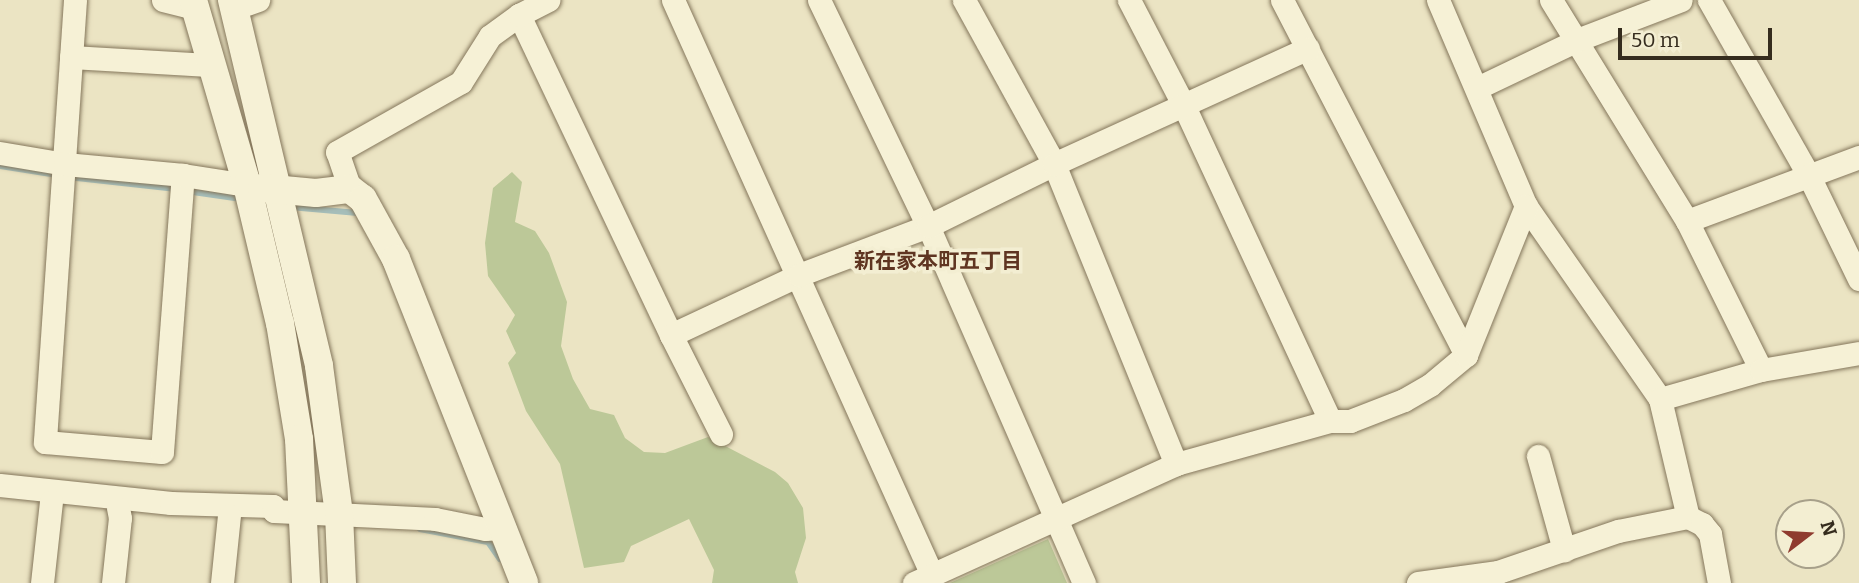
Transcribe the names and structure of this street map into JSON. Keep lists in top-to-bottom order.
{
  "districts": ["新在家本町五丁目"],
  "scale_bar": "50 m",
  "north": "right"
}
